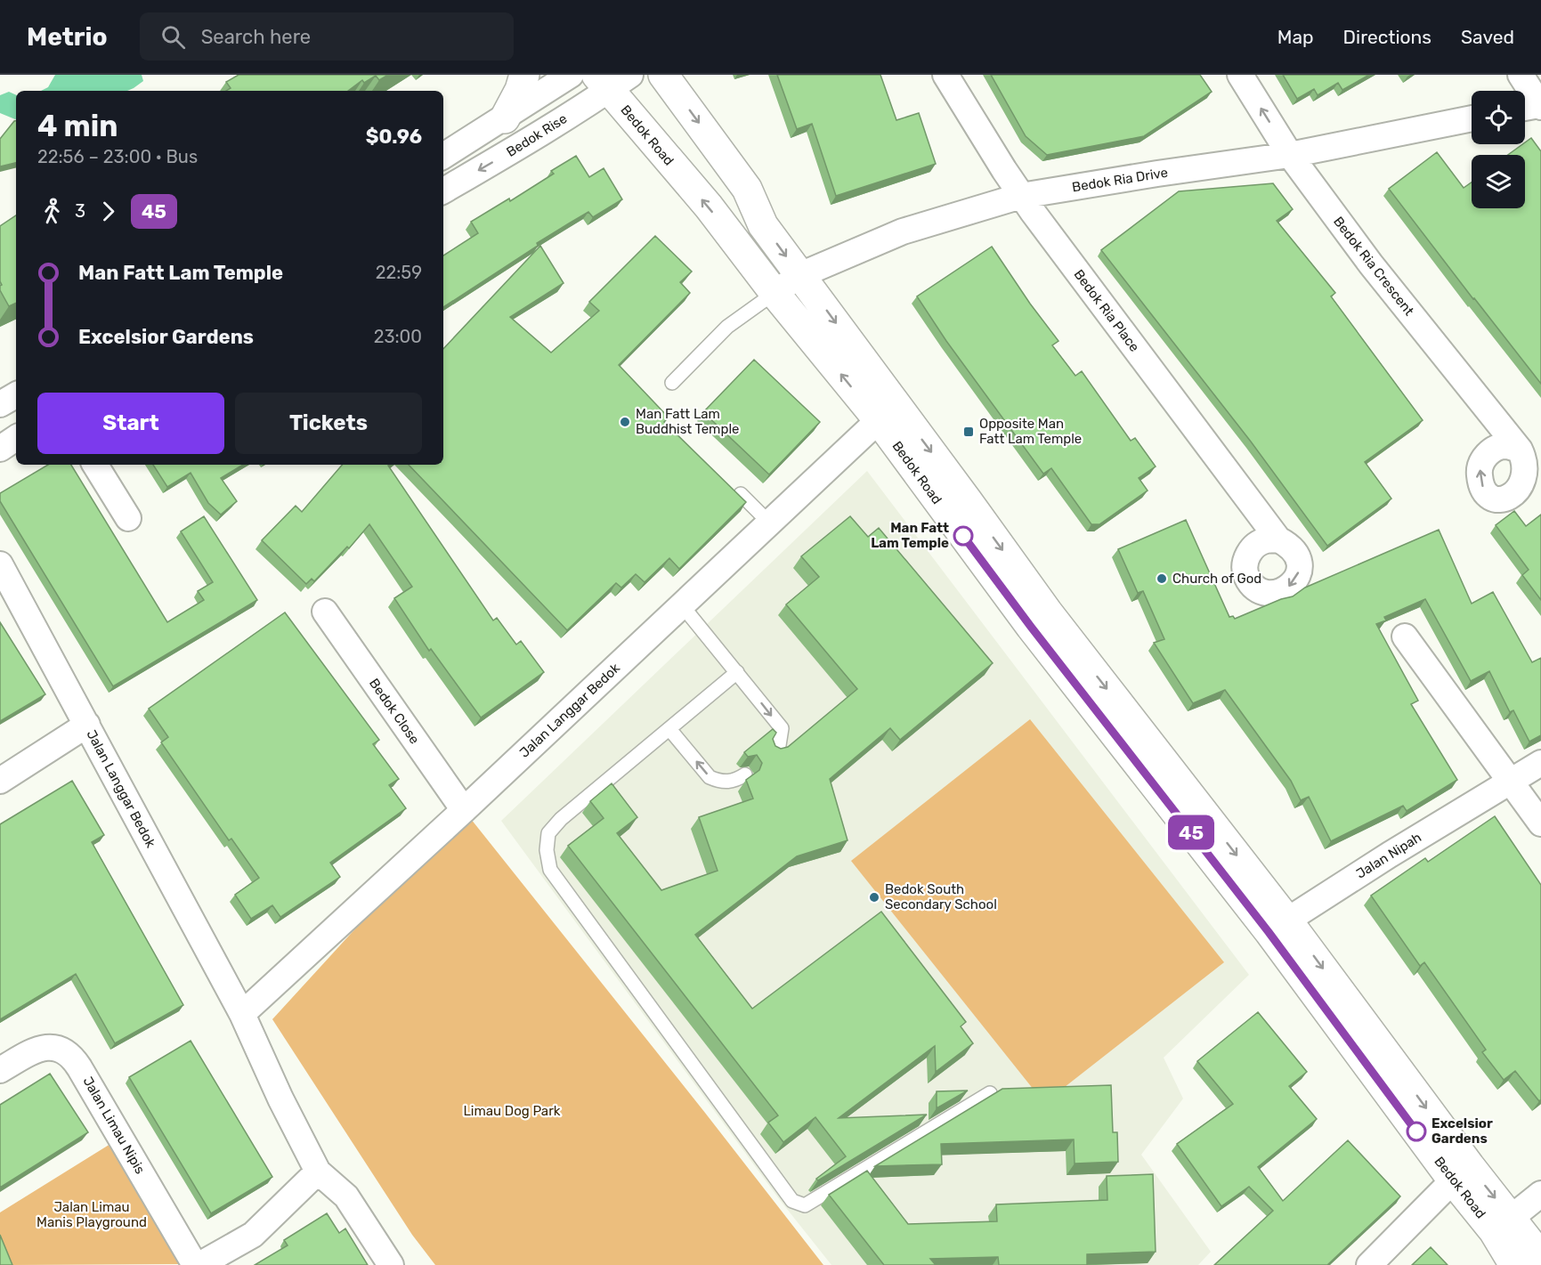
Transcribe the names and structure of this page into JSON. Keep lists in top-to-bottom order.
{
  "streets": {
    "main road": ["Bedok Road"],
    "street": [
      "Bedok Rise",
      "Bedok Ria Drive",
      "Bedok Ria Crescent",
      "Bedok Ria Place",
      "Jalan Langgar Bedok",
      "Bedok Close",
      "Jalan Nipah",
      "Jalan Limau Nipis"
    ]
  },
  "crossings": [
    ["Bedok Rise", "Bedok Road"],
    ["Bedok Road", "Bedok Ria Drive"],
    ["Bedok Road", "Jalan Langgar Bedok"],
    ["Bedok Road", "Jalan Nipah"],
    ["Bedok Ria Drive", "Bedok Ria Crescent"],
    ["Bedok Ria Drive", "Bedok Ria Place"],
    ["Jalan Langgar Bedok", "Bedok Close"]
  ],
  "parks": ["Limau Dog Park", "Jalan Limau Manis Playground"],
  "places": {
    "other": [
      "Man Fatt Lam Buddhist Temple",
      "Man Fatt Lam Temple",
      "Church of God",
      "Bedok South Secondary School",
      "Excelsior Gardens"
    ],
    "transit": ["Opposite Man Fatt Lam Temple"]
  },
  "lines": ["bus line 45"],
  "page": {
    "header": "Metrio",
    "search": "Search here",
    "nav": ["Map", "Directions", "Saved"],
    "on_map": "45",
    "heading": ["4 min", "22:56 – 23:00 · Bus", "$0.96"],
    "legs": ["3", "45"],
    "list": [
      {
        "name": "Man Fatt Lam Temple",
        "value": "22:59"
      },
      {
        "name": "Excelsior Gardens",
        "value": "23:00"
      }
    ],
    "buttons": ["Start", "Tickets"]
  }
}
